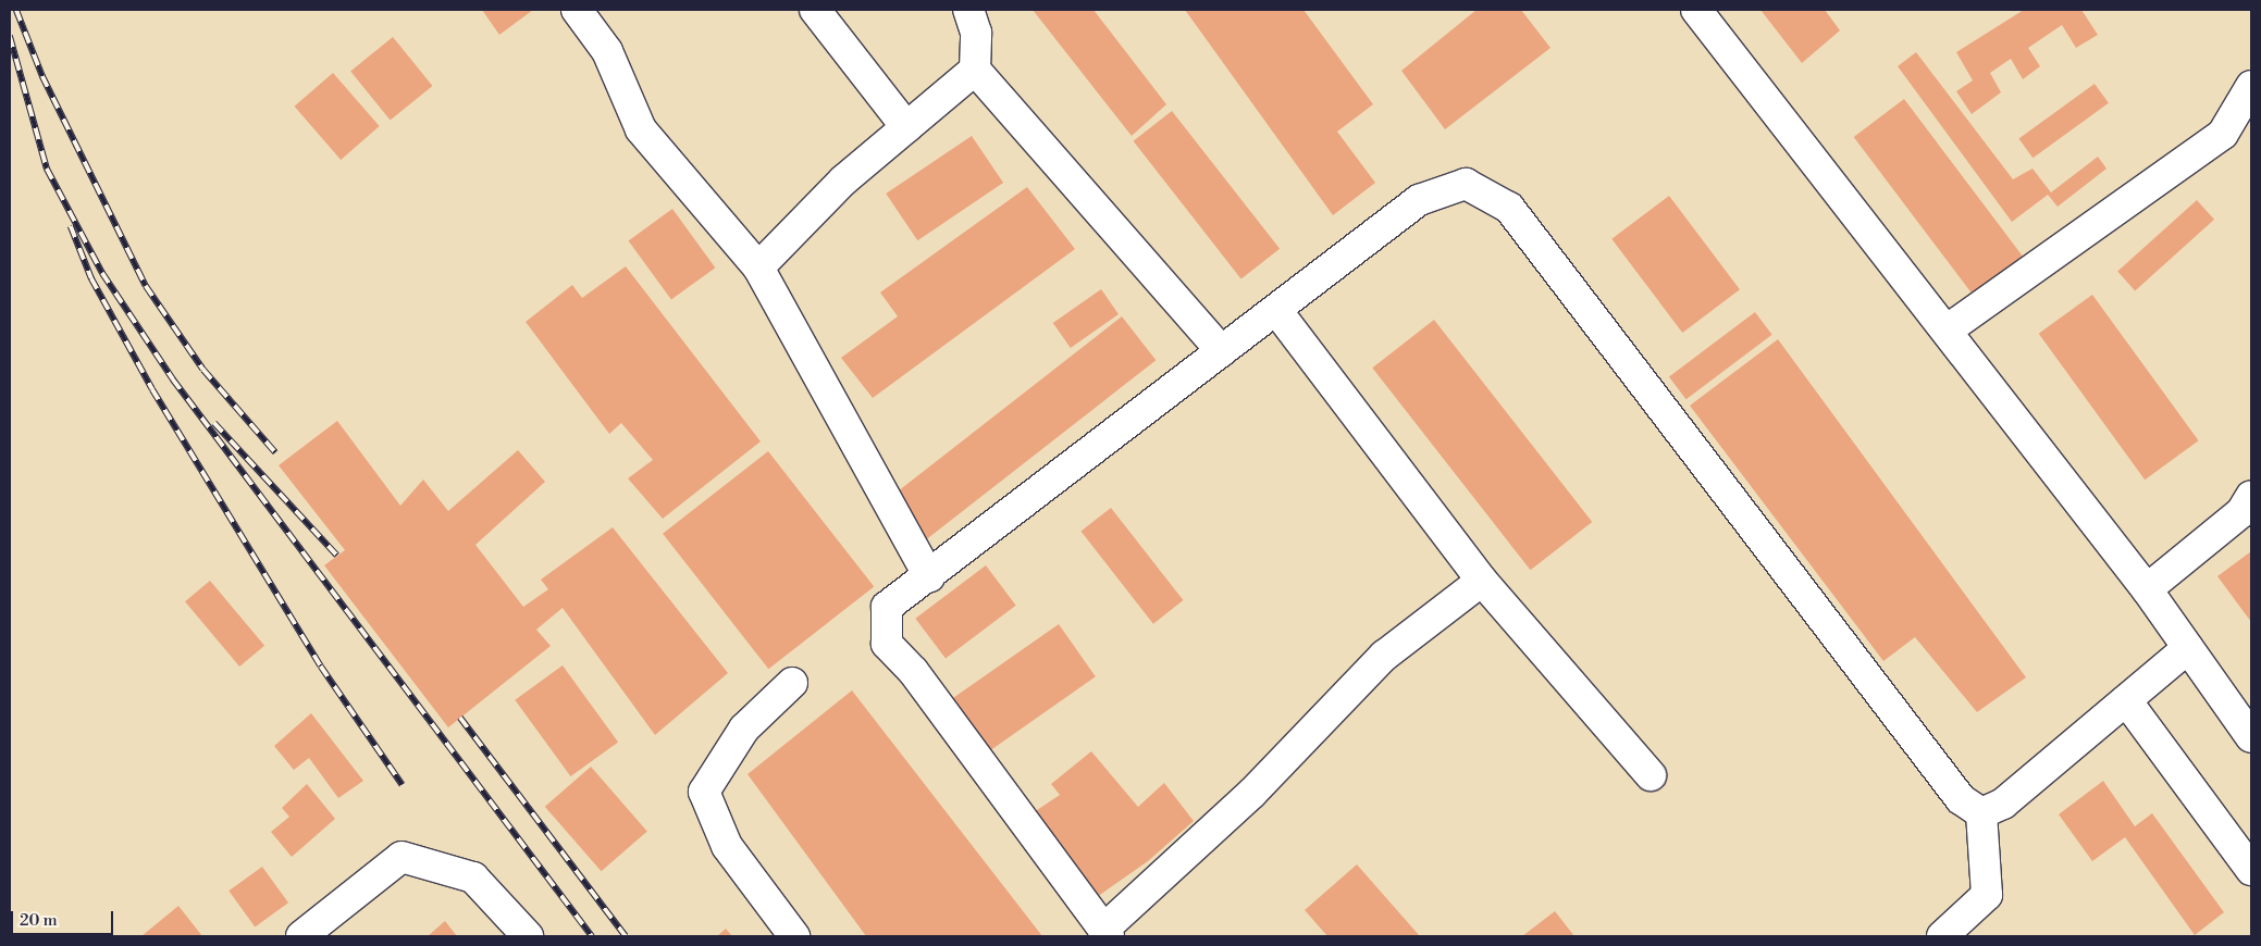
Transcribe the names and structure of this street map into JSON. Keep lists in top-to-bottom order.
{
  "scale_bar": "20 m"
}
